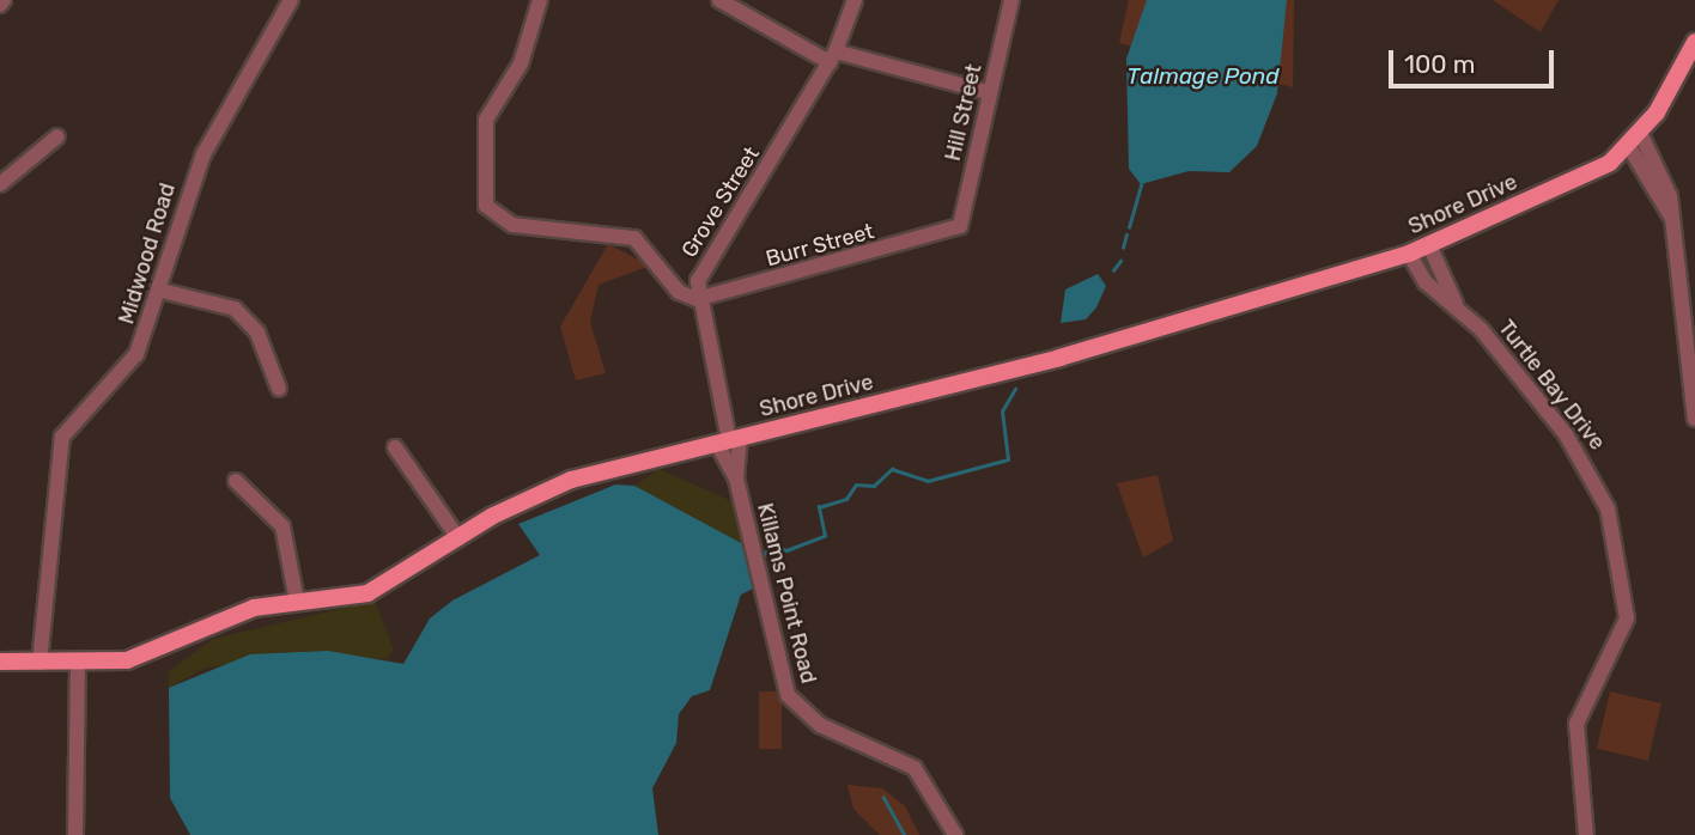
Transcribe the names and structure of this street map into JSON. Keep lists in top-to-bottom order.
{
  "streets": {
    "main road": ["Shore Drive"],
    "street": [
      "Hill Street",
      "Grove Street",
      "Burr Street",
      "Midwood Road",
      "Turtle Bay Drive",
      "Killams Point Road"
    ]
  },
  "crossings": [
    ["Hill Street", "Burr Street"],
    ["Grove Street", "Shore Drive"],
    ["Grove Street", "Burr Street"],
    ["Grove Street", "Killams Point Road"],
    ["Shore Drive", "Midwood Road"],
    ["Shore Drive", "Turtle Bay Drive"],
    ["Shore Drive", "Killams Point Road"]
  ],
  "water": ["Talmage Pond"],
  "scale_bar": "100 m"
}
